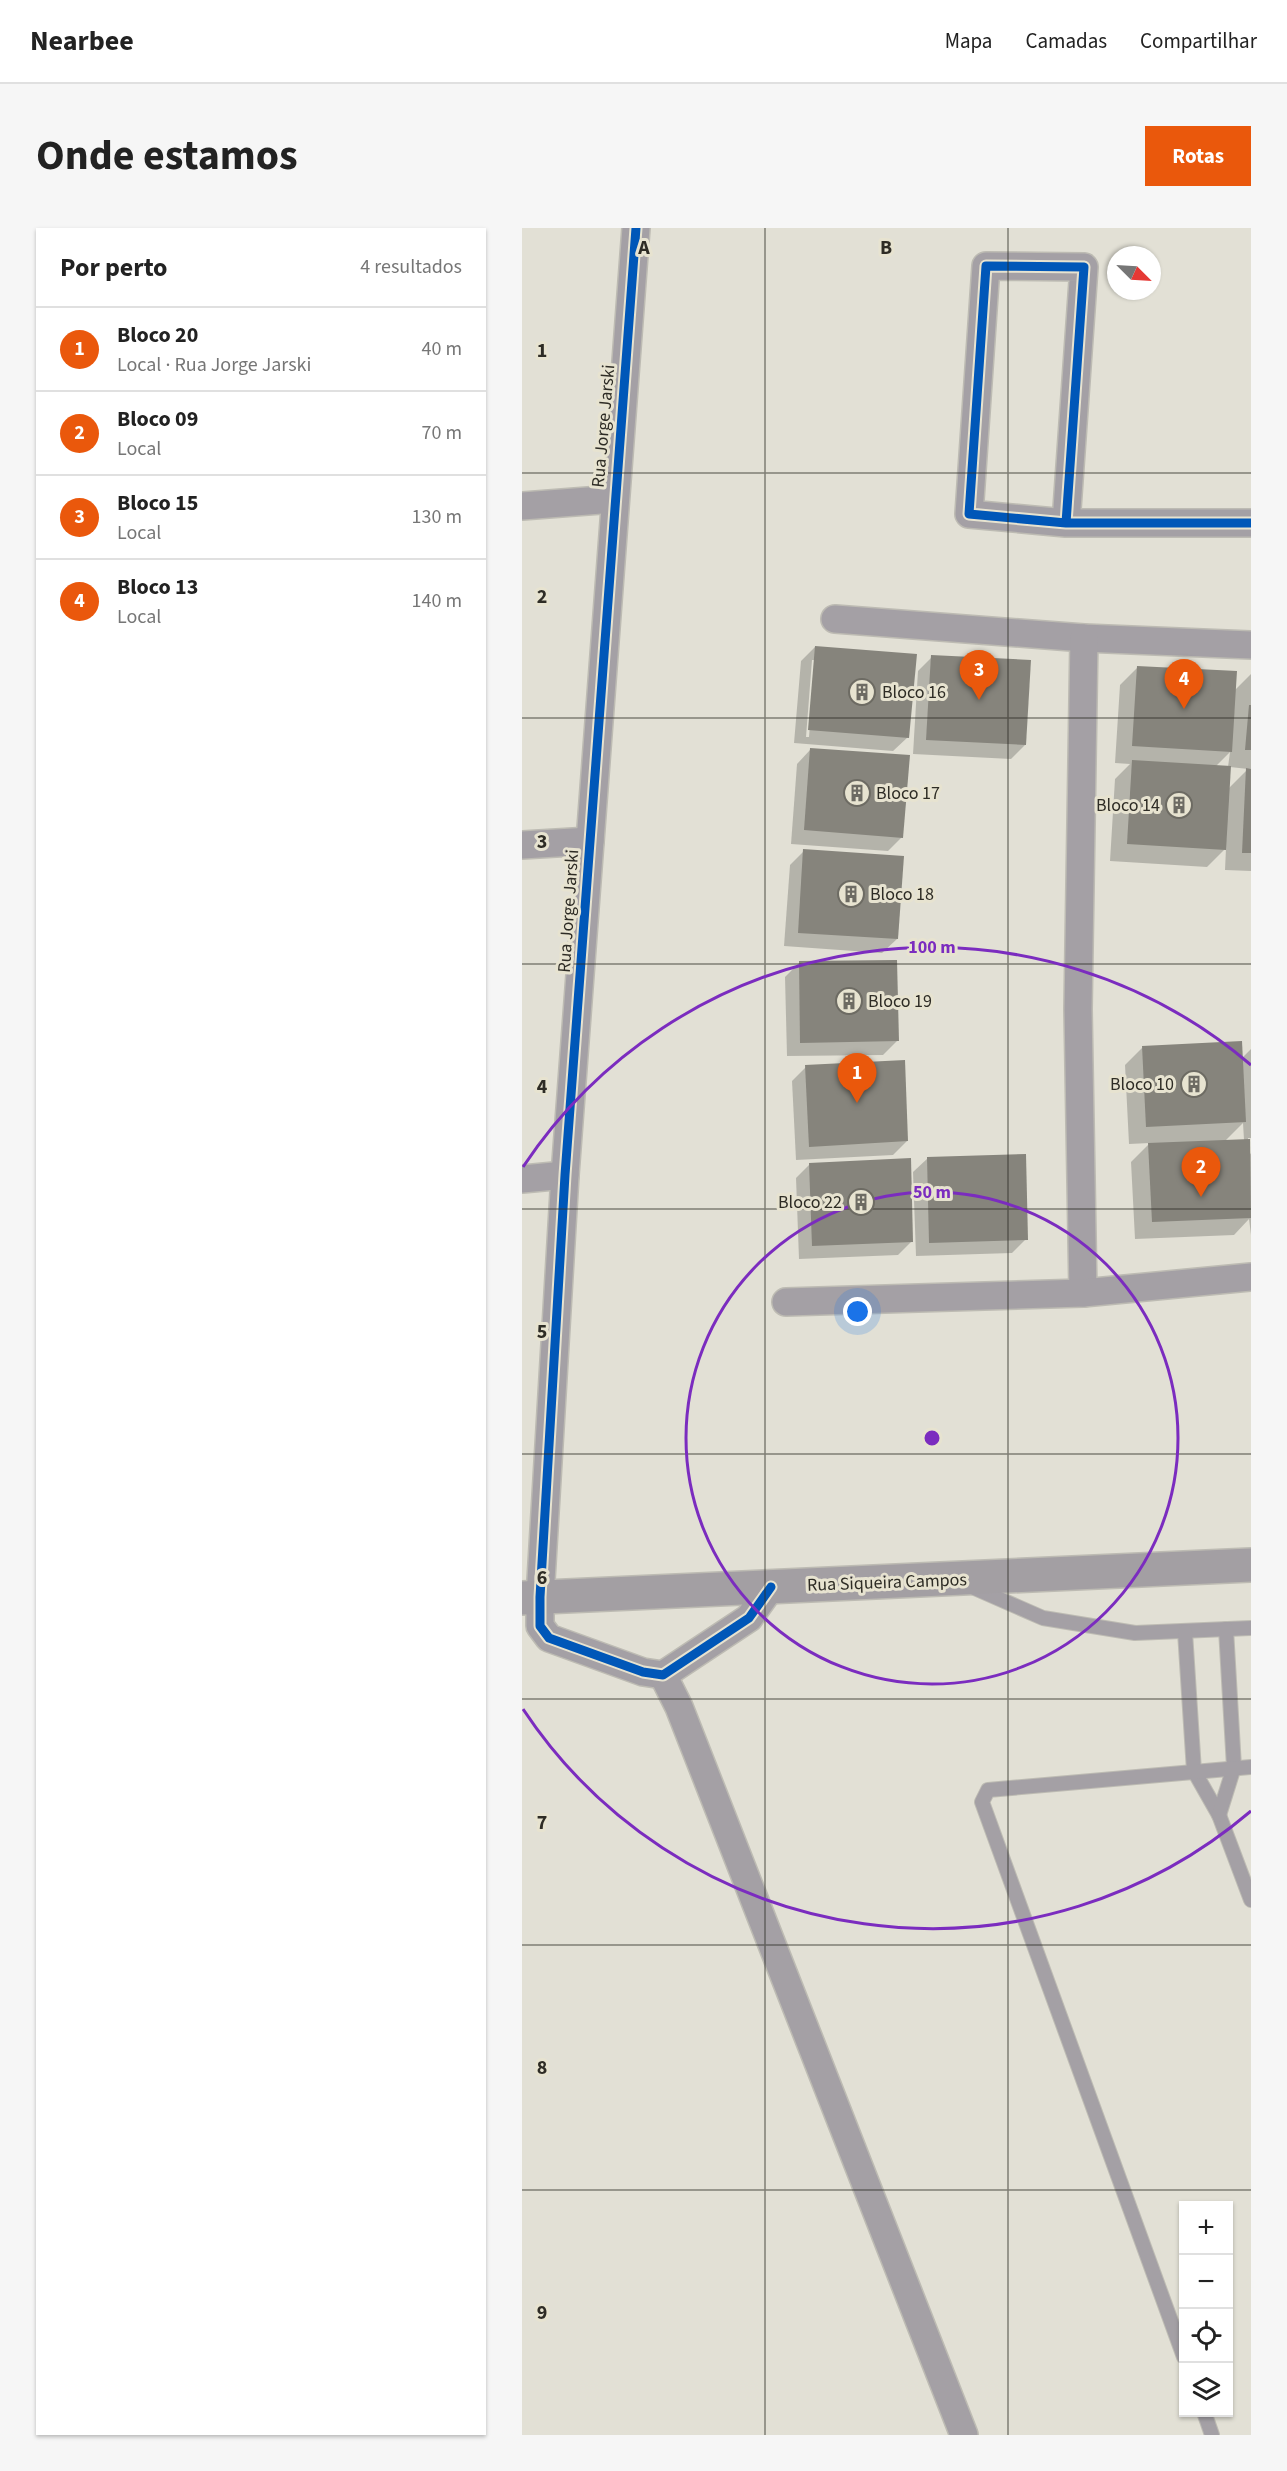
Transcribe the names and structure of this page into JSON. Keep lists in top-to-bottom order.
{
  "streets": {
    "main road": ["Rua Siqueira Campos"],
    "street": ["Rua Jorge Jarski"]
  },
  "crossings": [
    ["Rua Jorge Jarski", "Rua Siqueira Campos"]
  ],
  "places": {
    "building": [
      "Bloco 16",
      "Bloco 17",
      "Bloco 14",
      "Bloco 18",
      "Bloco 19",
      "Bloco 10",
      "Bloco 22"
    ]
  },
  "north": "bottom right",
  "page": {
    "header": "Nearbee",
    "nav": ["Mapa", "Camadas", "Compartilhar"],
    "title": "Onde estamos",
    "buttons": "Rotas",
    "heading": ["Por perto", "4 resultados"],
    "list": [
      {
        "mark": "1",
        "name": "Bloco 20",
        "note": "Local · Rua Jorge Jarski",
        "value": "40 m"
      },
      {
        "mark": "2",
        "name": "Bloco 09",
        "note": "Local",
        "value": "70 m"
      },
      {
        "mark": "3",
        "name": "Bloco 15",
        "note": "Local",
        "value": "130 m"
      },
      {
        "mark": "4",
        "name": "Bloco 13",
        "note": "Local",
        "value": "140 m"
      }
    ],
    "pins": [
      "3",
      "4",
      "1",
      "2"
    ],
    "map_buttons": ["+", "−"]
  },
  "grid": {
    "columns": ["A", "B"],
    "rows": [
      "1",
      "2",
      "3",
      "4",
      "5",
      "6",
      "7",
      "8",
      "9"
    ]
  },
  "rings": ["100 m", "50 m"]
}
